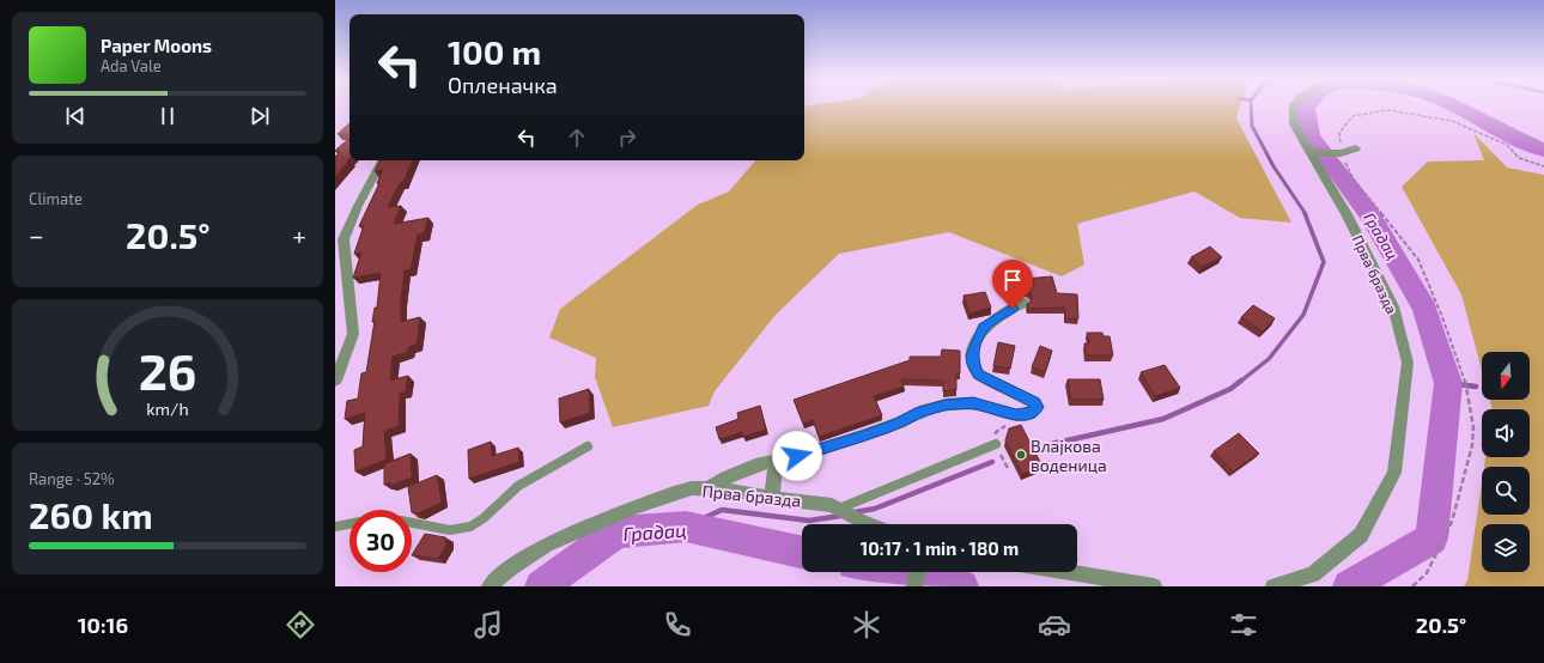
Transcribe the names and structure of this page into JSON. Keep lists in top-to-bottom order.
{
  "streets": {
    "street": ["Прва бразда"]
  },
  "water": ["Градац"],
  "places": ["Влајкова воденица"],
  "north": "bottom",
  "page": {
    "turn": ["100 m", "Опленачка"],
    "song": ["Paper Moons", "Ada Vale"],
    "tile": [
      "Climate",
      ["Range · 52%", "260 km"]
    ],
    "heat": ["−", "20.5°", "+"],
    "limit": "30",
    "trip": "10:17 · 1 min · 180 m",
    "tabs": ["10:16", "20.5°"],
    "gauge": ["26", "km/h"]
  }
}
